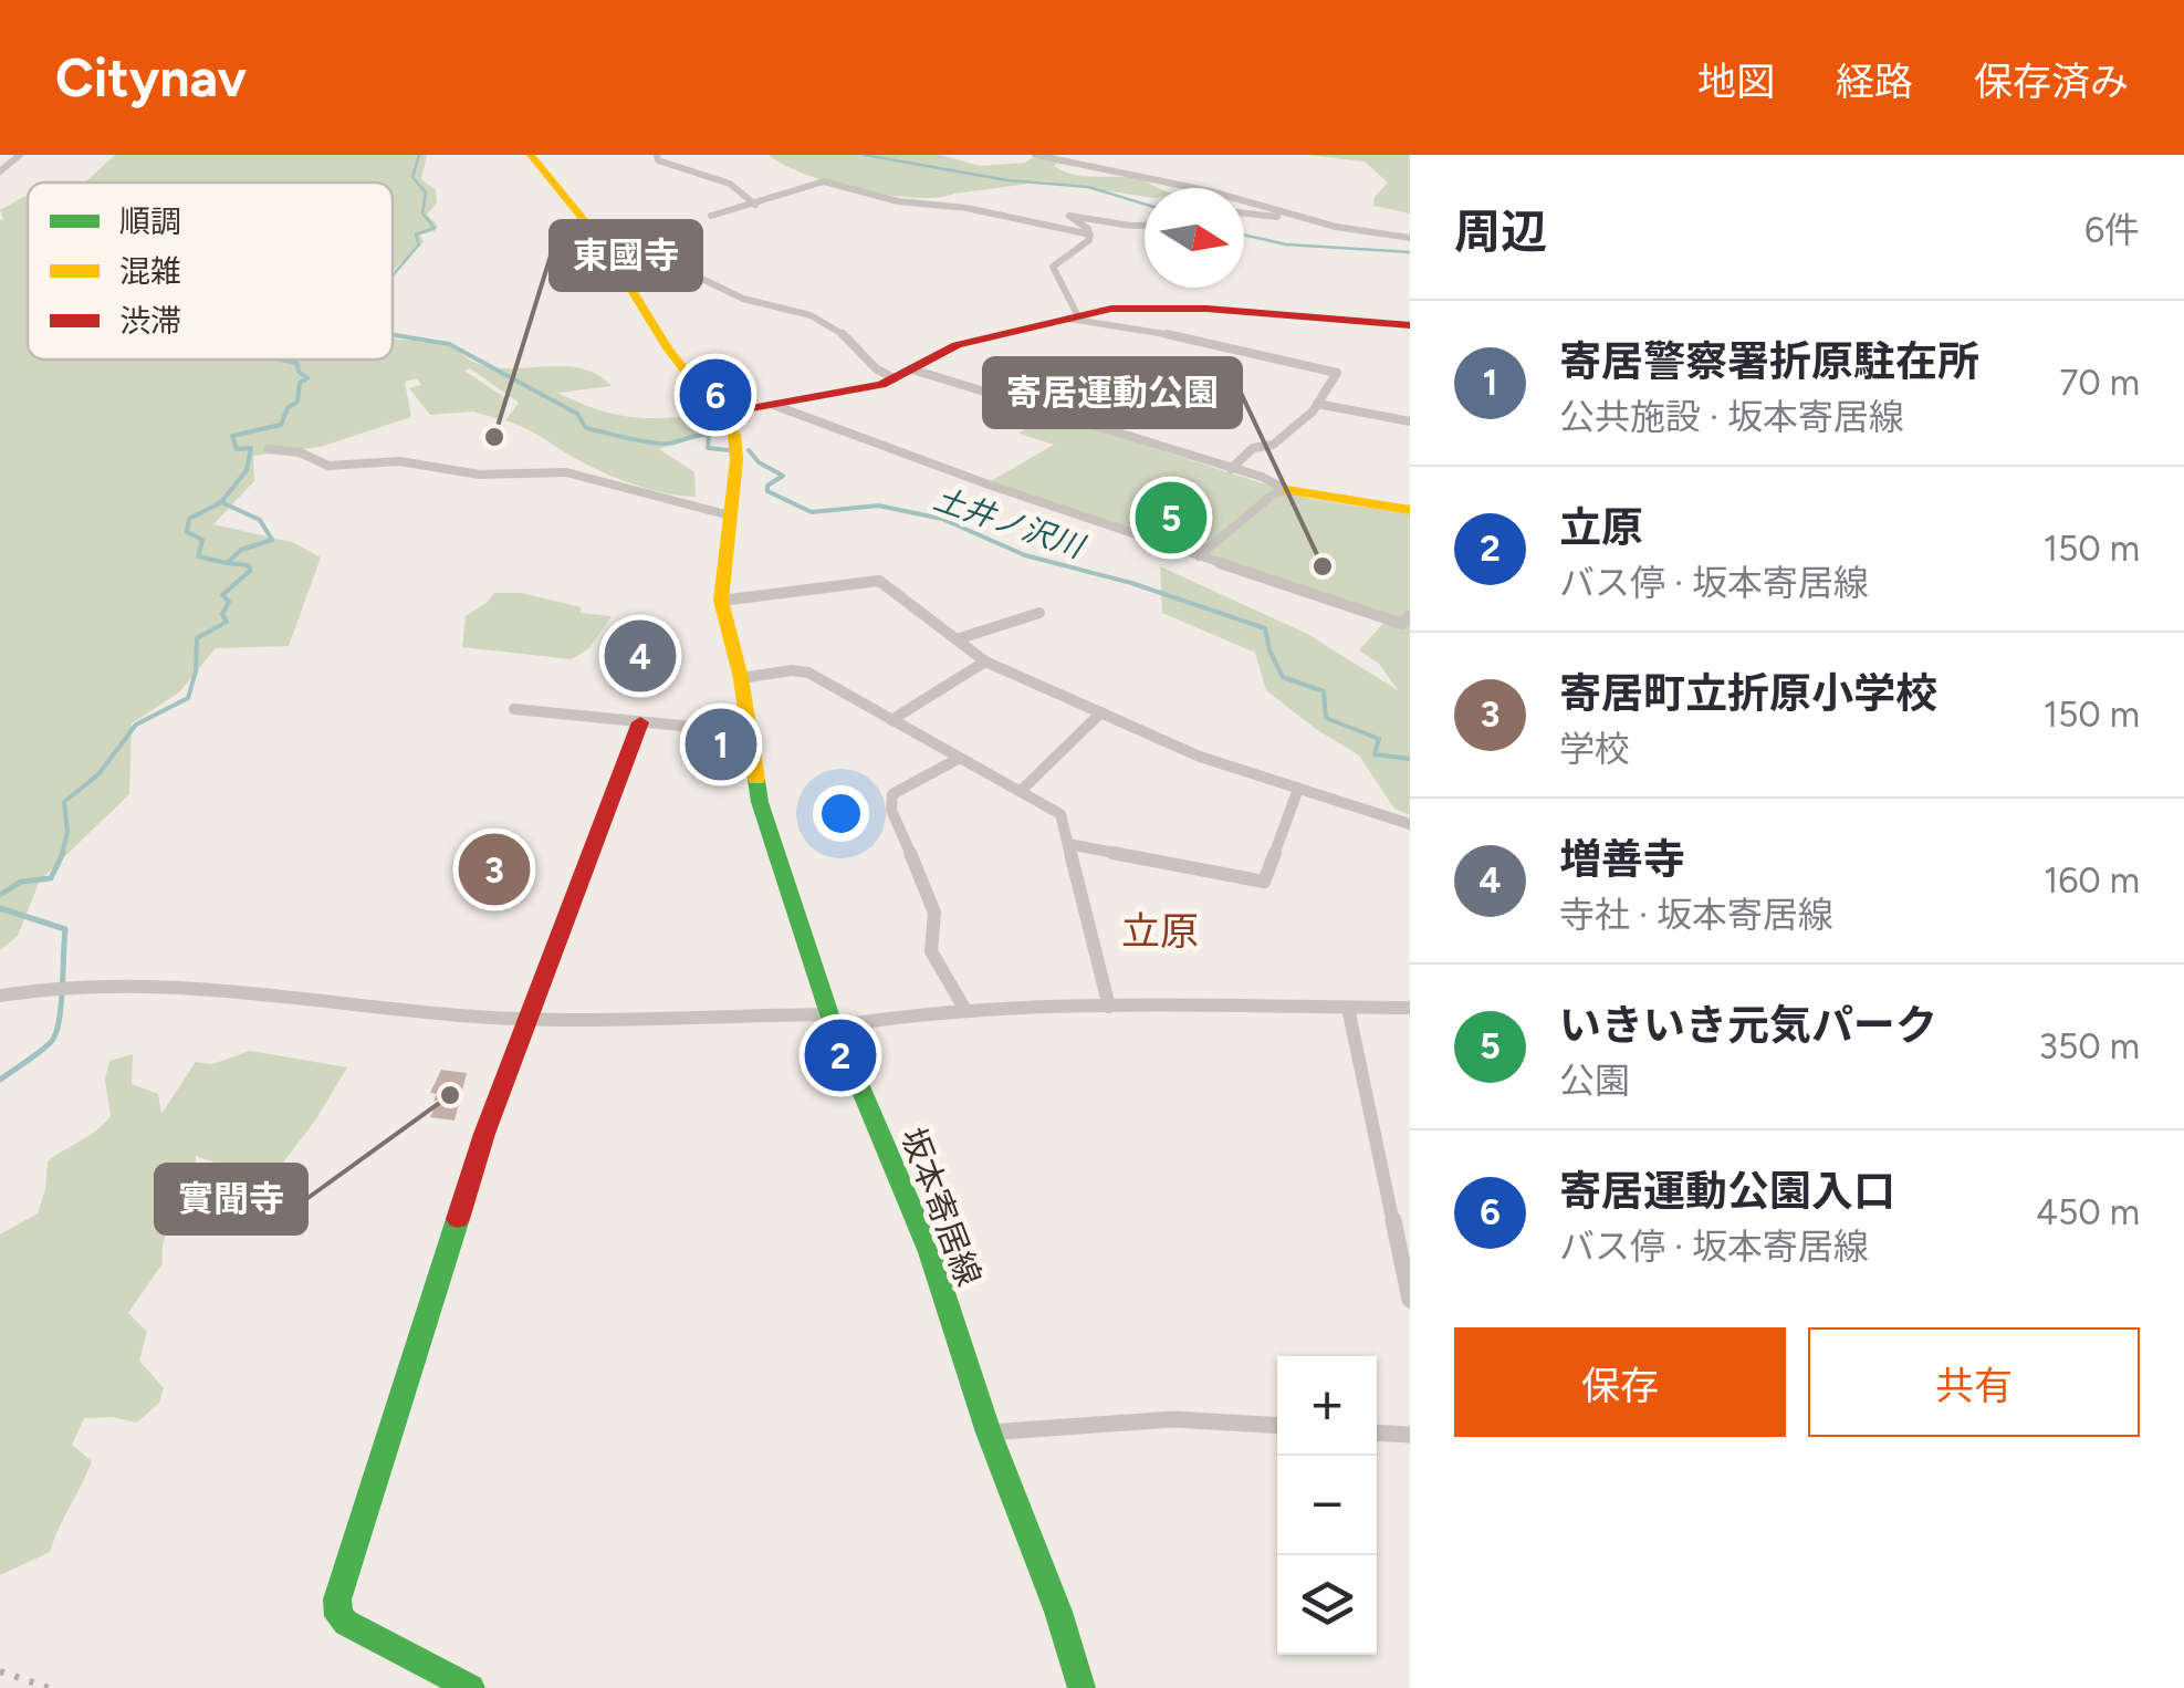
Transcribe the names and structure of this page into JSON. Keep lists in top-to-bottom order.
{
  "streets": {
    "main road": ["坂本寄居線"]
  },
  "districts": ["立原"],
  "water": ["土井ノ沢川"],
  "places": ["東國寺", "寄居運動公園", "實聞寺"],
  "legend": ["順調", "混雑", "渋滞"],
  "north": "right",
  "page": {
    "header": "Citynav",
    "nav": ["地図", "経路", "保存済み"],
    "heading": ["周辺", "6件"],
    "list": [
      {
        "mark": "1",
        "name": "寄居警察署折原駐在所",
        "note": "公共施設 · 坂本寄居線",
        "value": "70 m"
      },
      {
        "mark": "2",
        "name": "立原",
        "note": "バス停 · 坂本寄居線",
        "value": "150 m"
      },
      {
        "mark": "3",
        "name": "寄居町立折原小学校",
        "note": "学校",
        "value": "150 m"
      },
      {
        "mark": "4",
        "name": "増善寺",
        "note": "寺社 · 坂本寄居線",
        "value": "160 m"
      },
      {
        "mark": "5",
        "name": "いきいき元気パーク",
        "note": "公園",
        "value": "350 m"
      },
      {
        "mark": "6",
        "name": "寄居運動公園入口",
        "note": "バス停 · 坂本寄居線",
        "value": "450 m"
      }
    ],
    "pins": [
      "6",
      "5",
      "4",
      "1",
      "3",
      "2"
    ],
    "buttons": ["保存", "共有"],
    "map_buttons": ["+", "−"]
  }
}
